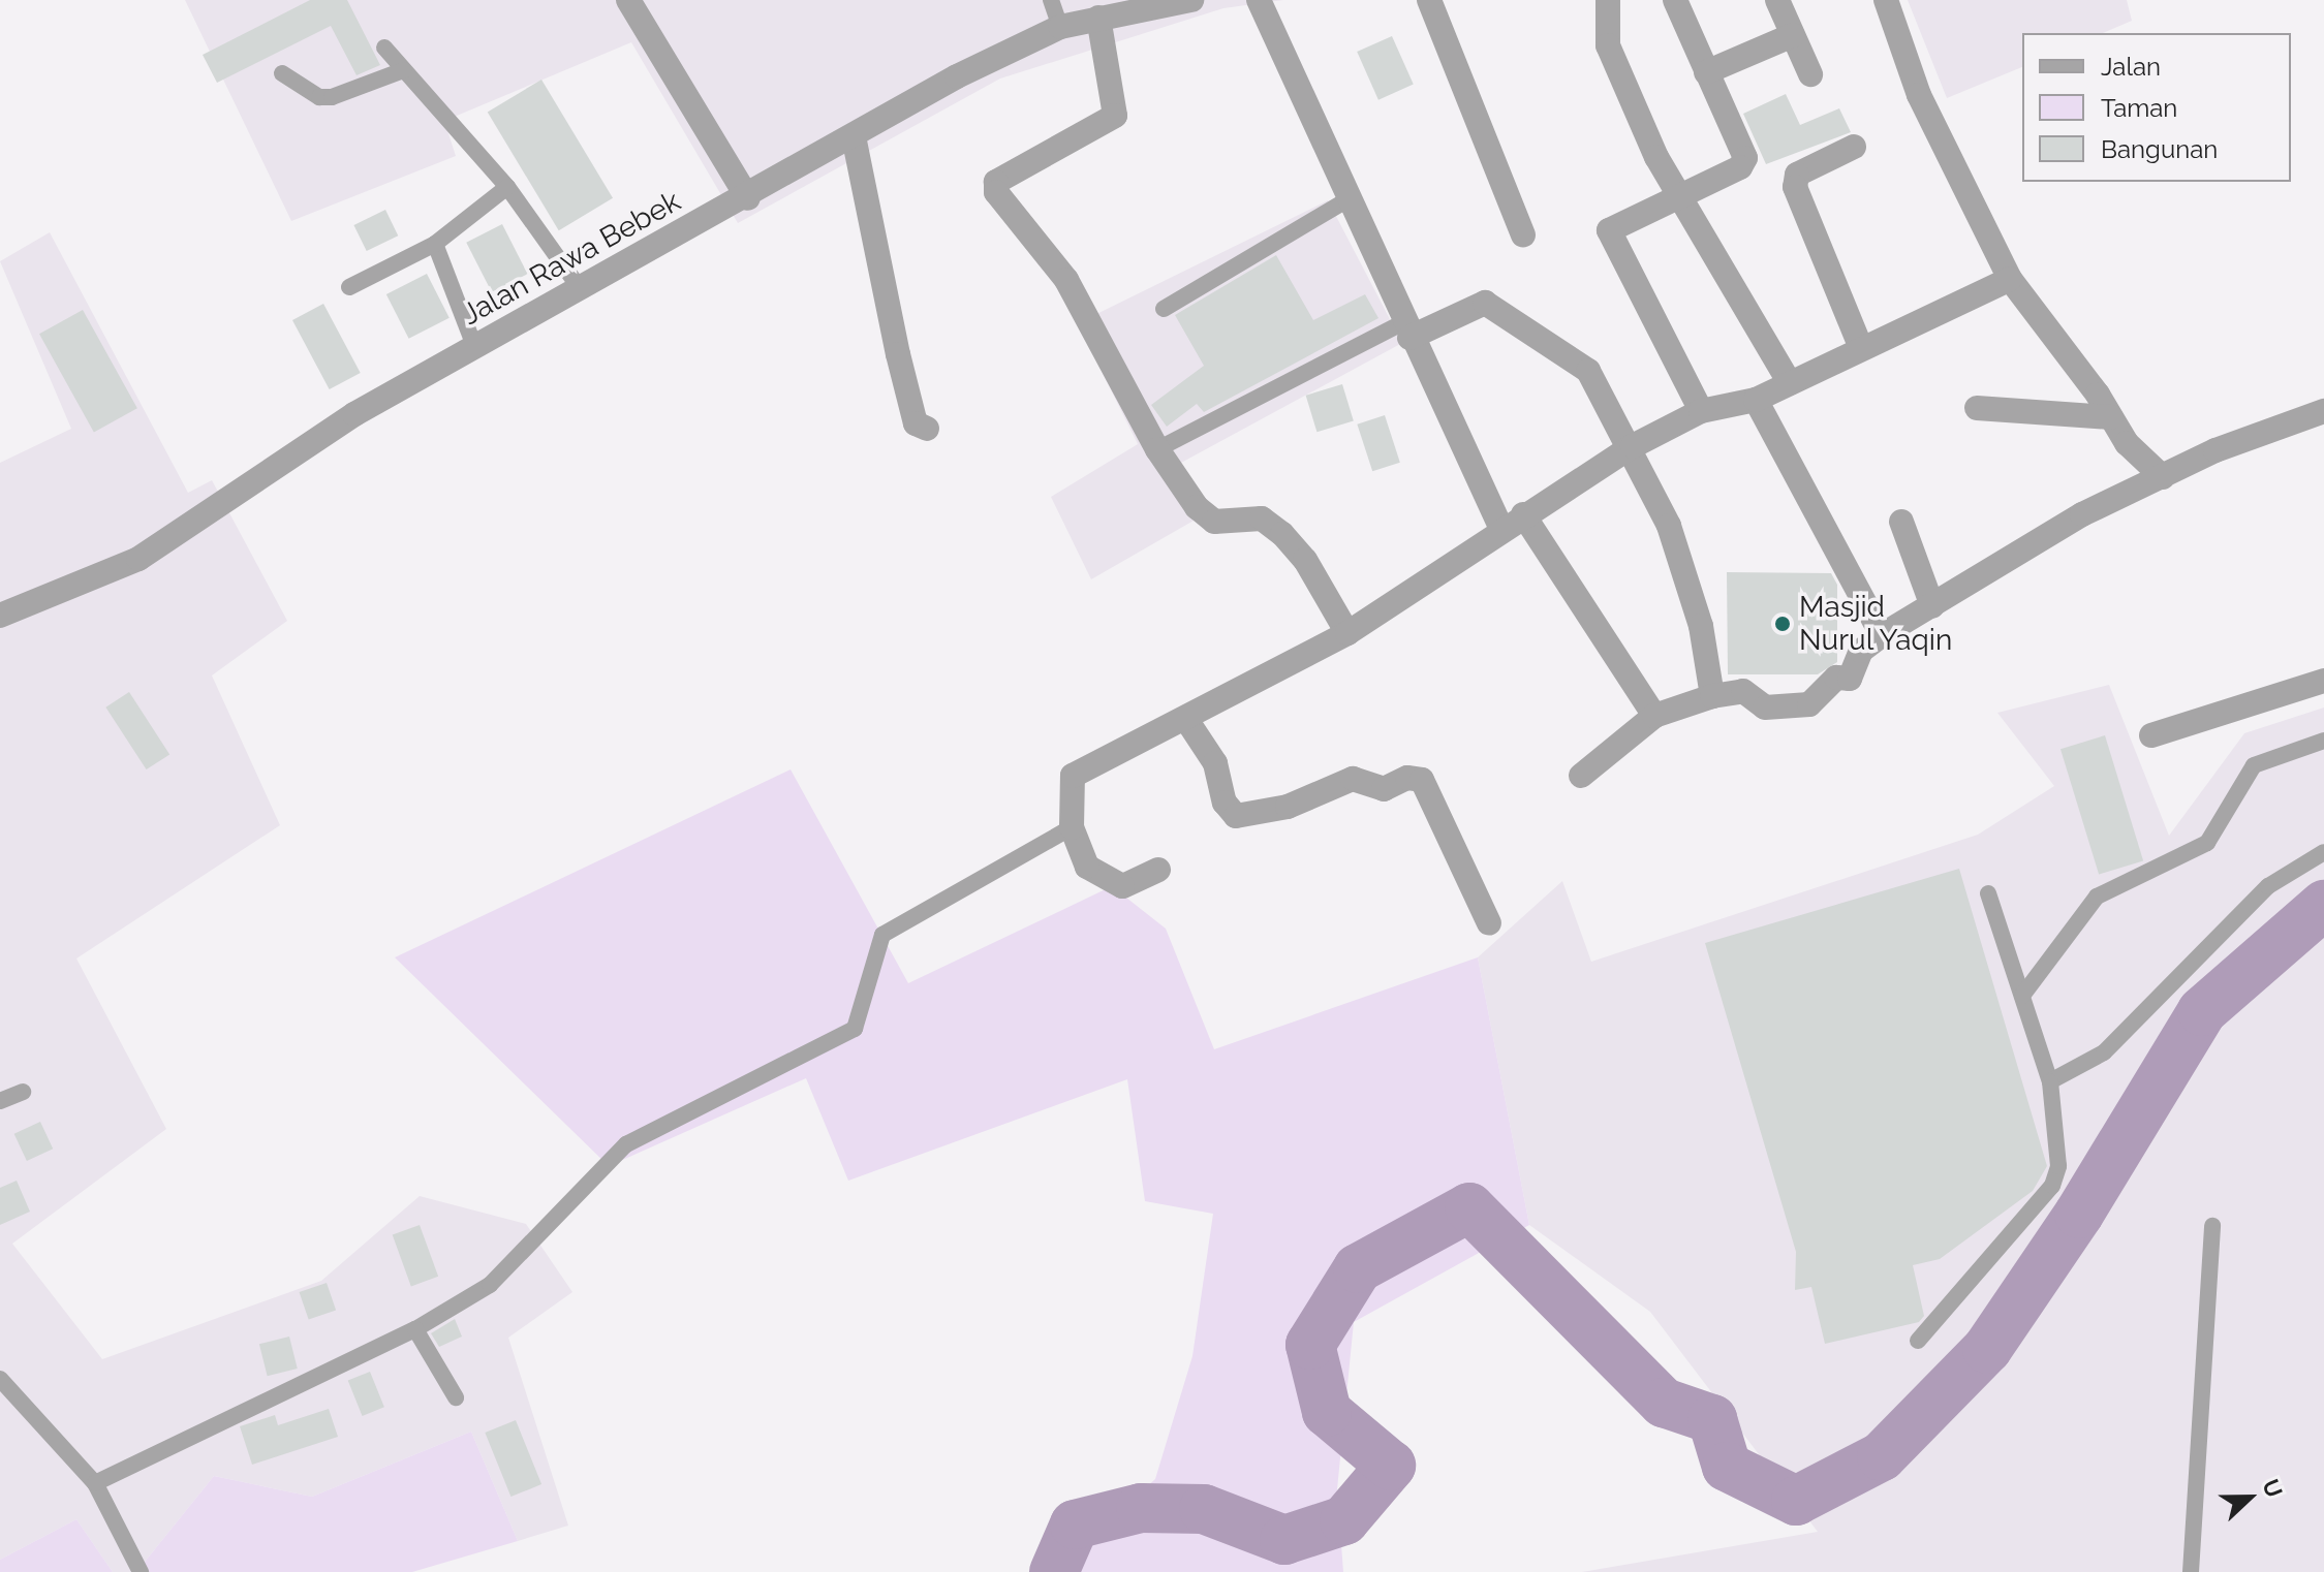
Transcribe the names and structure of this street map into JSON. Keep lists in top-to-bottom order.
{
  "streets": {
    "street": ["Jalan Rawa Bebek"]
  },
  "places": ["Masjid Nurul Yaqin"],
  "legend": ["Jalan", "Taman", "Bangunan"],
  "north": "right"
}
